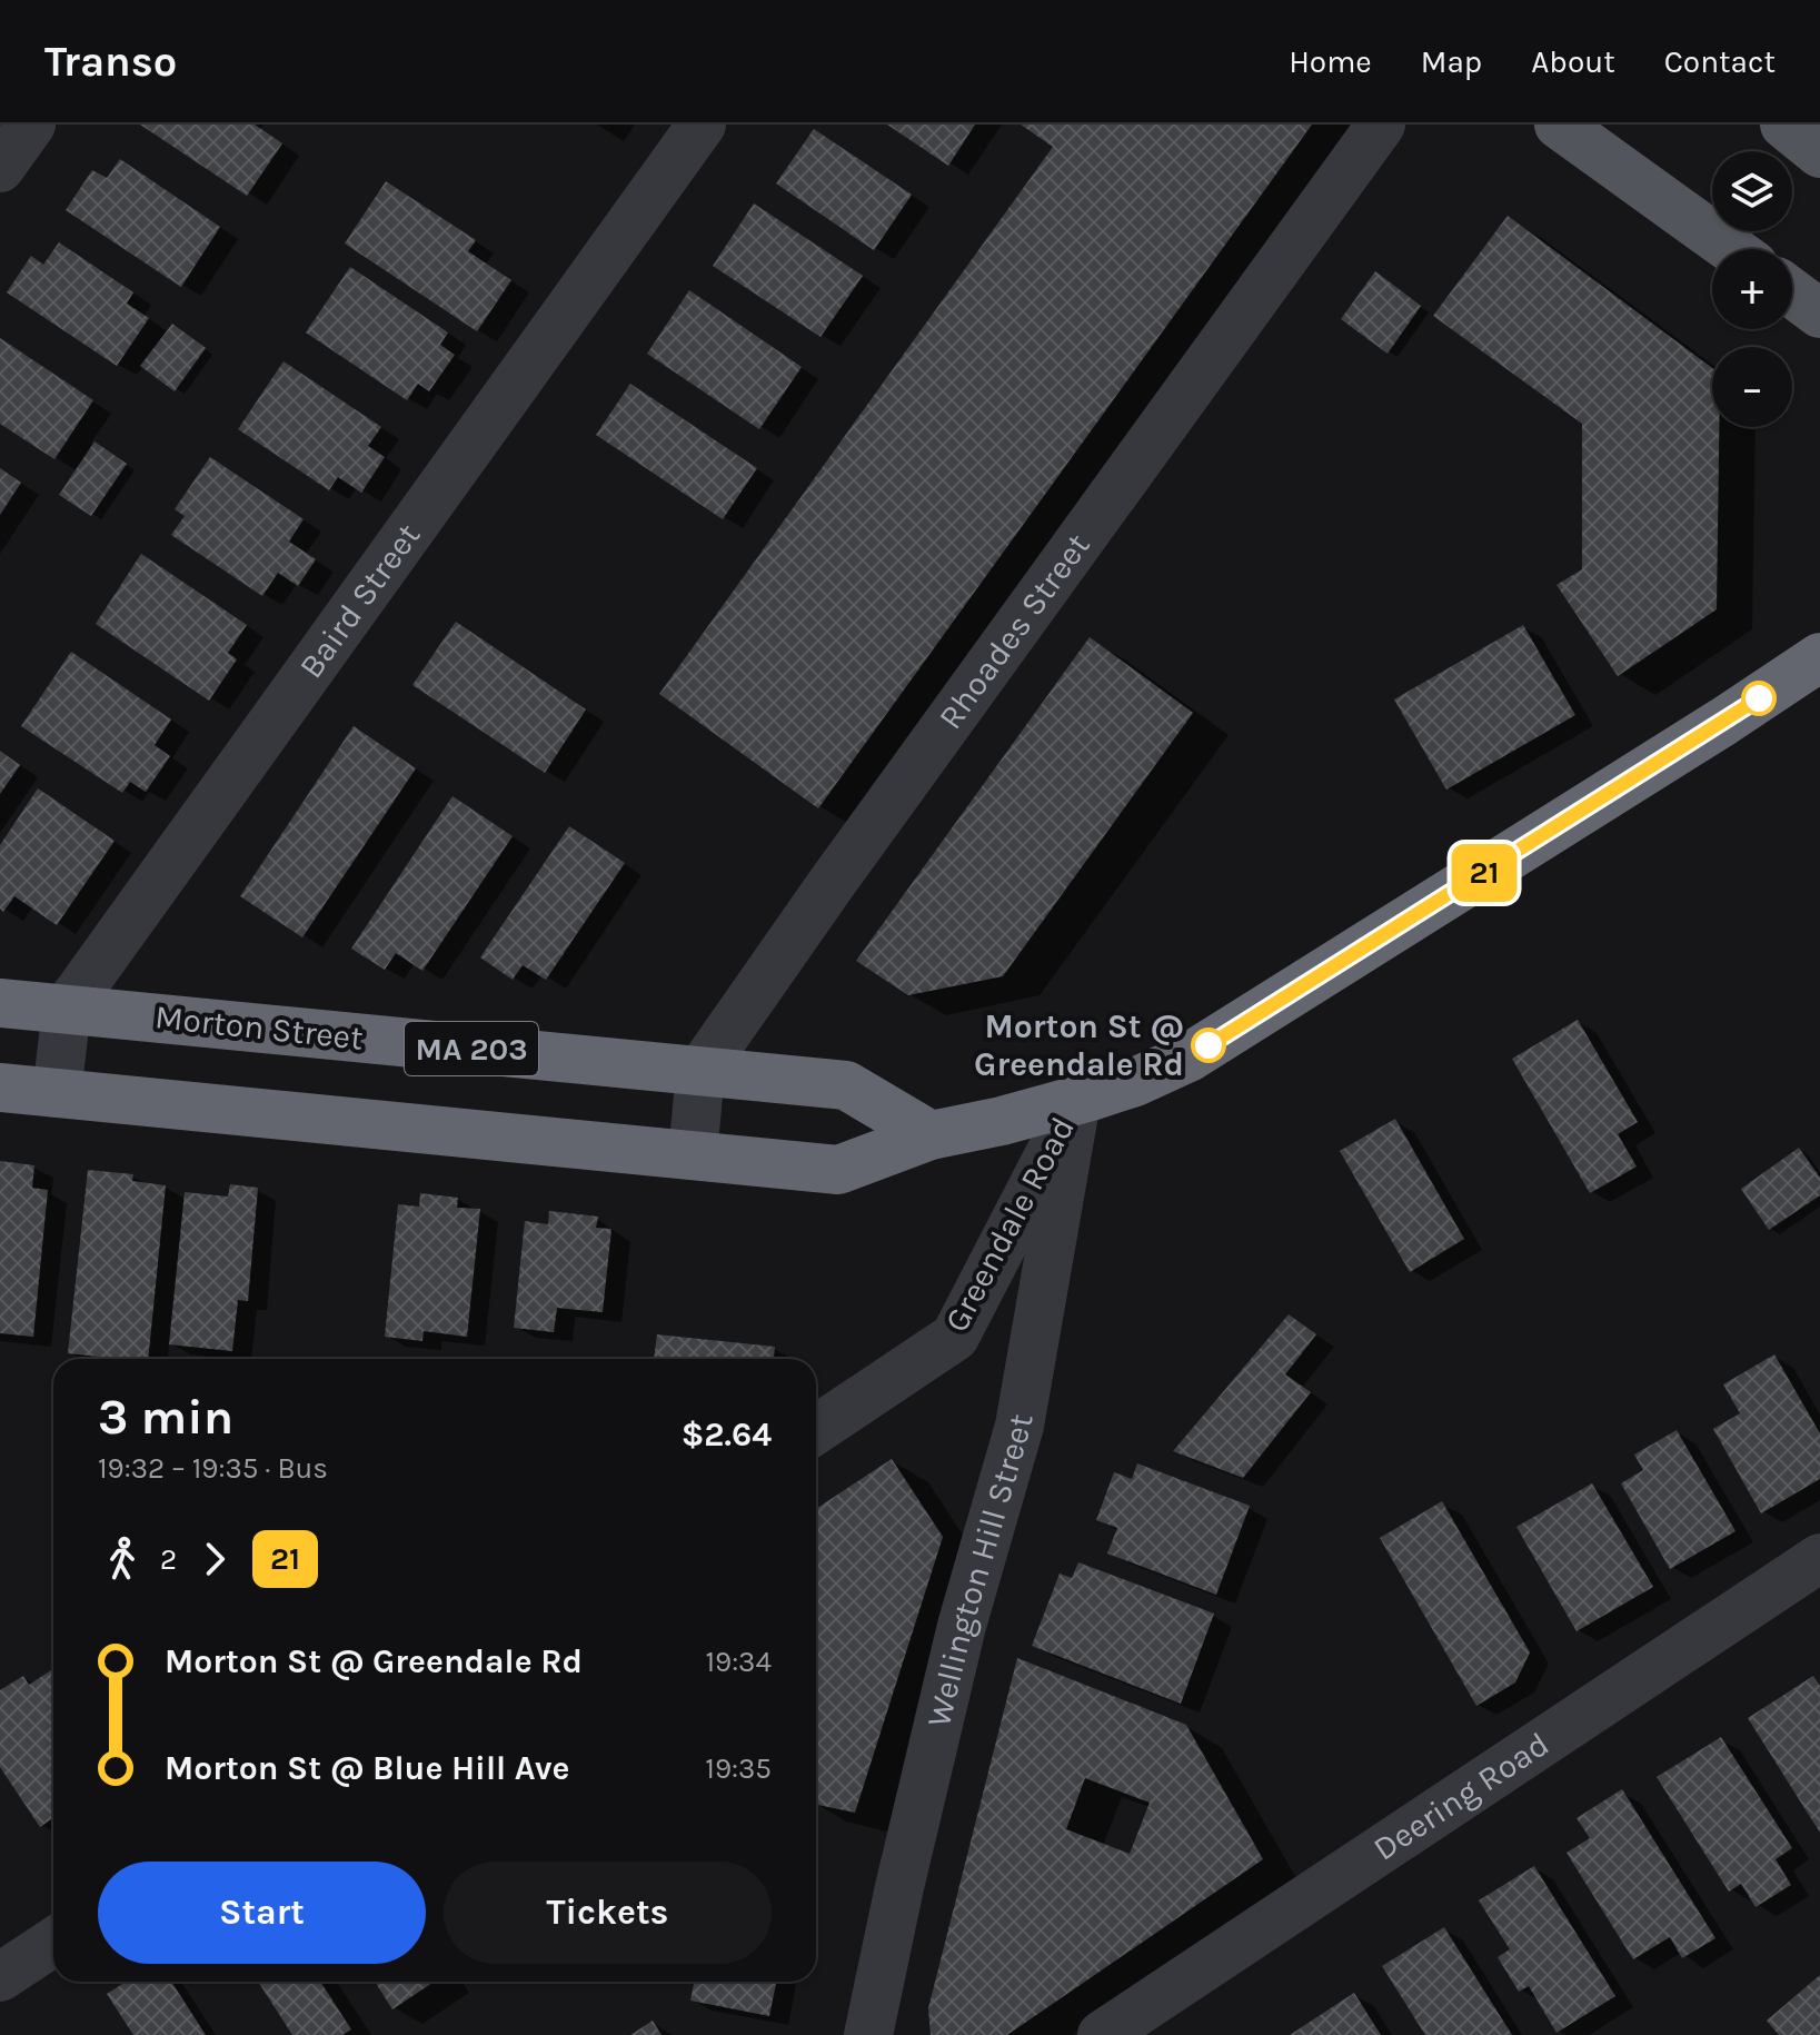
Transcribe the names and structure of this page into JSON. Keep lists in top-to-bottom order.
{
  "streets": {
    "highway": ["Morton Street", "MA 203"],
    "street": [
      "Baird Street",
      "Rhoades Street",
      "Greendale Road",
      "Wellington Hill Street",
      "Deering Road"
    ]
  },
  "crossings": [
    ["Baird Street", "Morton Street"],
    ["Rhoades Street", "Morton Street"],
    ["Greendale Road", "Wellington Hill Street"]
  ],
  "places": ["Morton St @ Greendale Rd"],
  "lines": ["bus line 21"],
  "page": {
    "header": "Transo",
    "nav": [
      "Home",
      "Map",
      "About",
      "Contact"
    ],
    "on_map": "21",
    "map_buttons": ["+", "−"],
    "heading": ["3 min", "19:32 – 19:35 · Bus", "$2.64"],
    "legs": ["2", "21"],
    "list": [
      {
        "name": "Morton St @ Greendale Rd",
        "value": "19:34"
      },
      {
        "name": "Morton St @ Blue Hill Ave",
        "value": "19:35"
      }
    ],
    "buttons": ["Start", "Tickets"]
  }
}
